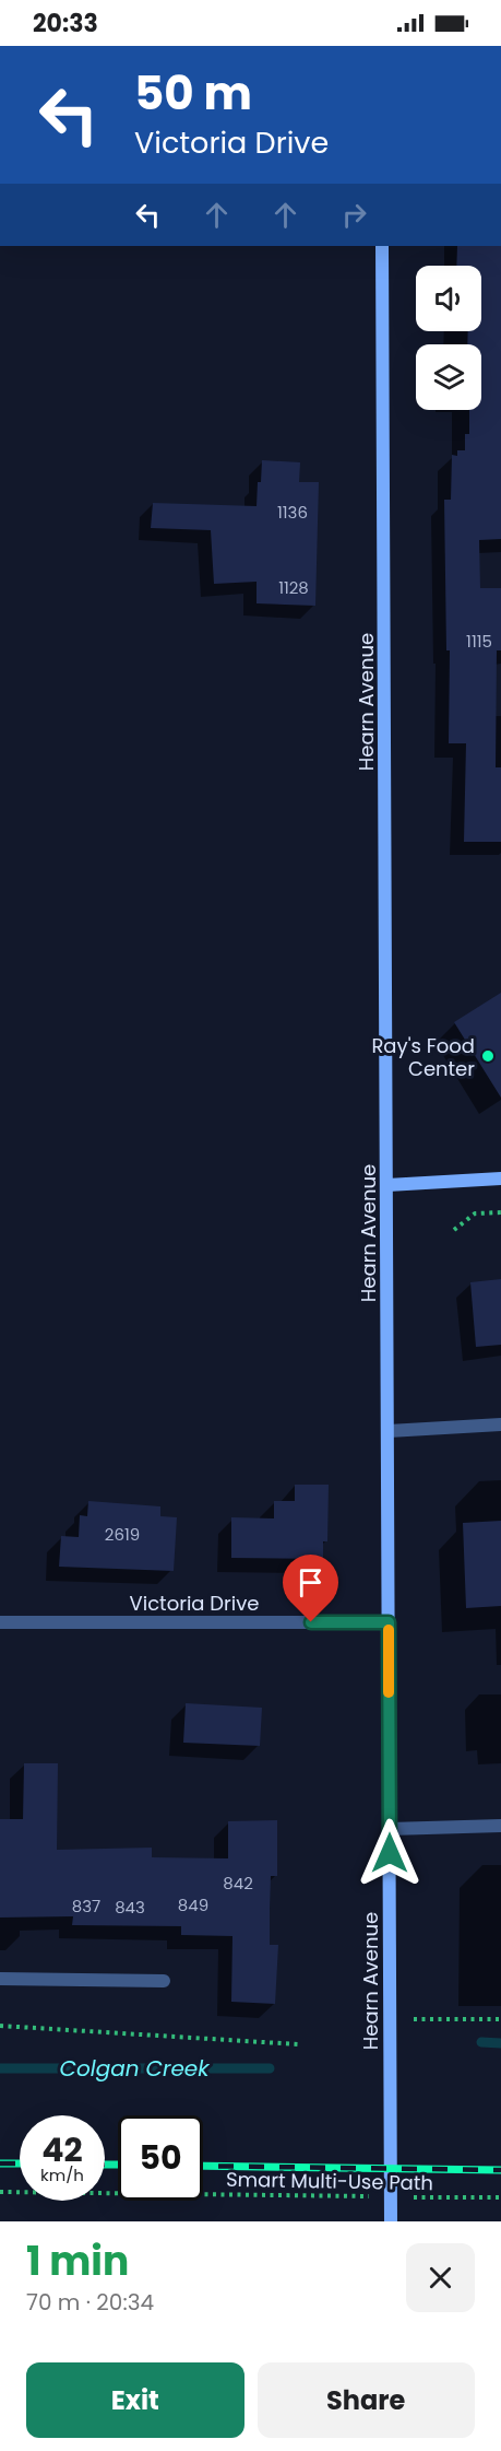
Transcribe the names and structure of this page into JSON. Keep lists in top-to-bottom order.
{
  "streets": {
    "main road": ["Hearn Avenue"],
    "street": ["Victoria Drive"],
    "path": ["Smart Multi-Use Path"]
  },
  "crossings": [
    ["Hearn Avenue", "Victoria Drive"],
    ["Hearn Avenue", "Smart Multi-Use Path"]
  ],
  "water": ["Colgan Creek"],
  "places": ["Ray's Food Center"],
  "house_numbers": [
    "1136",
    "1128",
    "1115",
    "2619",
    "842",
    "849",
    "837",
    "843"
  ],
  "page": {
    "status": "20:33",
    "turn": ["50 m", "Victoria Drive"],
    "speed": "42 km/h",
    "limit": "50",
    "heading": ["1 min", "70 m · 20:34"],
    "buttons": ["Exit", "Share"]
  }
}
